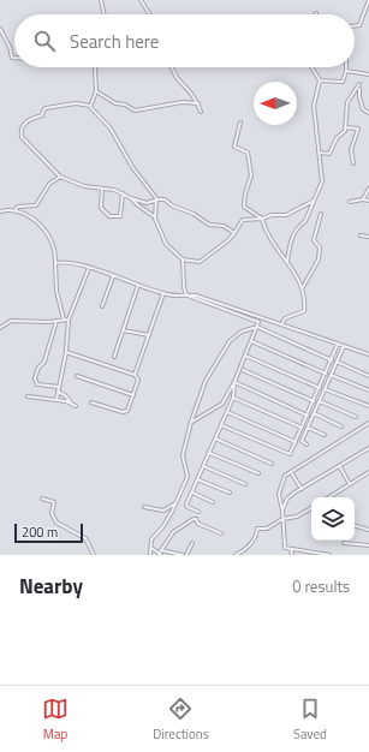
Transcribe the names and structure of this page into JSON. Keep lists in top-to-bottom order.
{
  "scale_bar": "200 m",
  "north": "left",
  "page": {
    "search": "Search here",
    "scale": "200 m",
    "heading": ["Nearby", "0 results"],
    "nav": ["Map", "Directions", "Saved"]
  }
}
